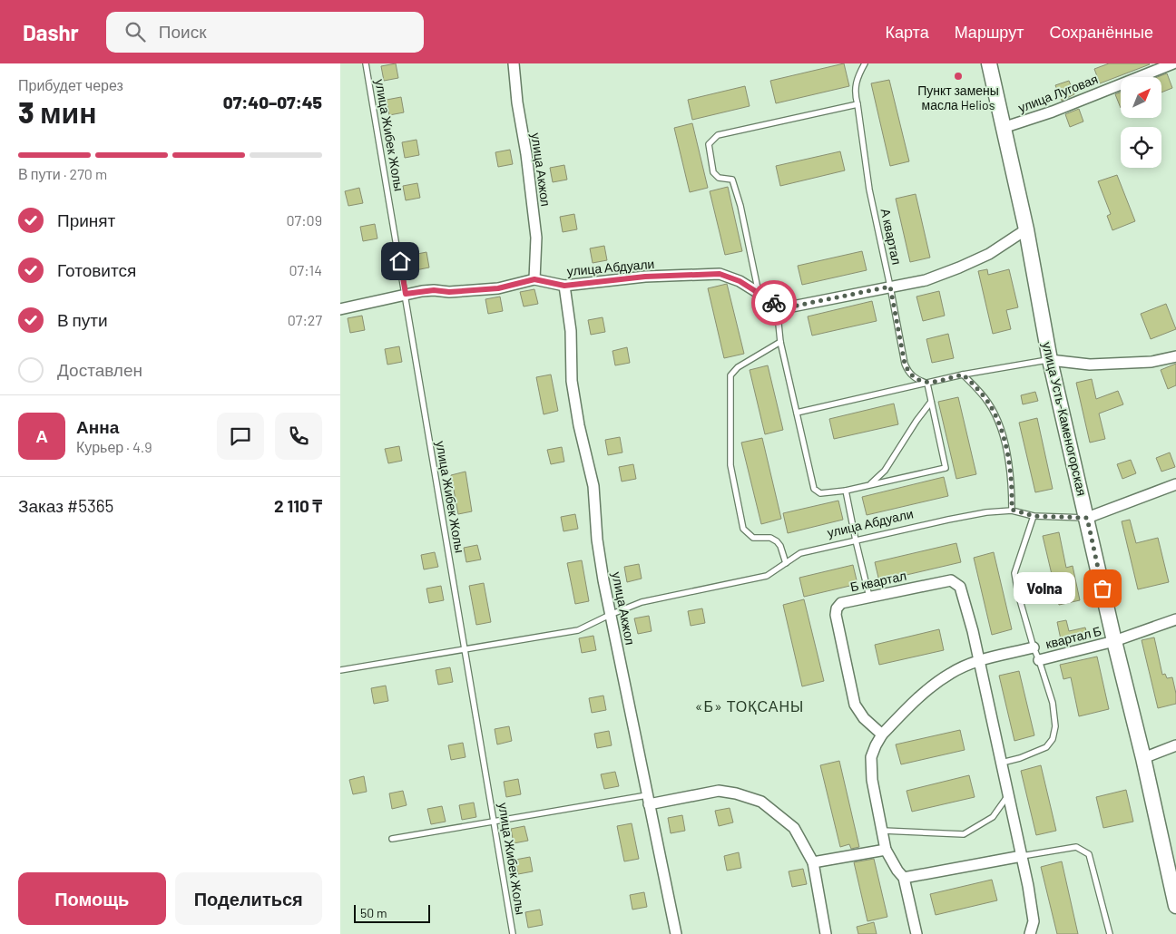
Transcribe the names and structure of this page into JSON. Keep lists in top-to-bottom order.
{
  "streets": {
    "street": [
      "улица Луговая",
      "улица Акжол",
      "улица Абдуали",
      "улица Усть-Каменогорская",
      "Б квартал",
      "квартал Б"
    ],
    "lane": ["улица Жибек Жолы", "А квартал"]
  },
  "crossings": [
    ["улица Луговая", "улица Усть-Каменогорская"],
    ["улица Жибек Жолы", "улица Абдуали"],
    ["улица Акжол", "улица Абдуали"],
    ["улица Усть-Каменогорская", "квартал Б"]
  ],
  "districts": ["«Б» ТОҚСАНЫ"],
  "places": ["Пункт замены масла Helios", "Volna"],
  "scale_bar": "50 m",
  "north": "top right",
  "page": {
    "header": "Dashr",
    "search": "Поиск",
    "nav": ["Карта", "Маршрут", "Сохранённые"],
    "heading": ["3 мин", "Прибудет через", "07:40–07:45"],
    "panel": [
      "Анна",
      "Курьер · 4.9",
      "Заказ #5365",
      "2 110 ₸"
    ],
    "bar": "В пути · 270 m",
    "list": [
      ["Принят", "07:09"],
      ["Готовится", "07:14"],
      ["В пути", "07:27"],
      "Доставлен"
    ],
    "round": "А",
    "bubble": "Volna",
    "buttons": ["Помощь", "Поделиться"],
    "scale": "50 m"
  }
}
